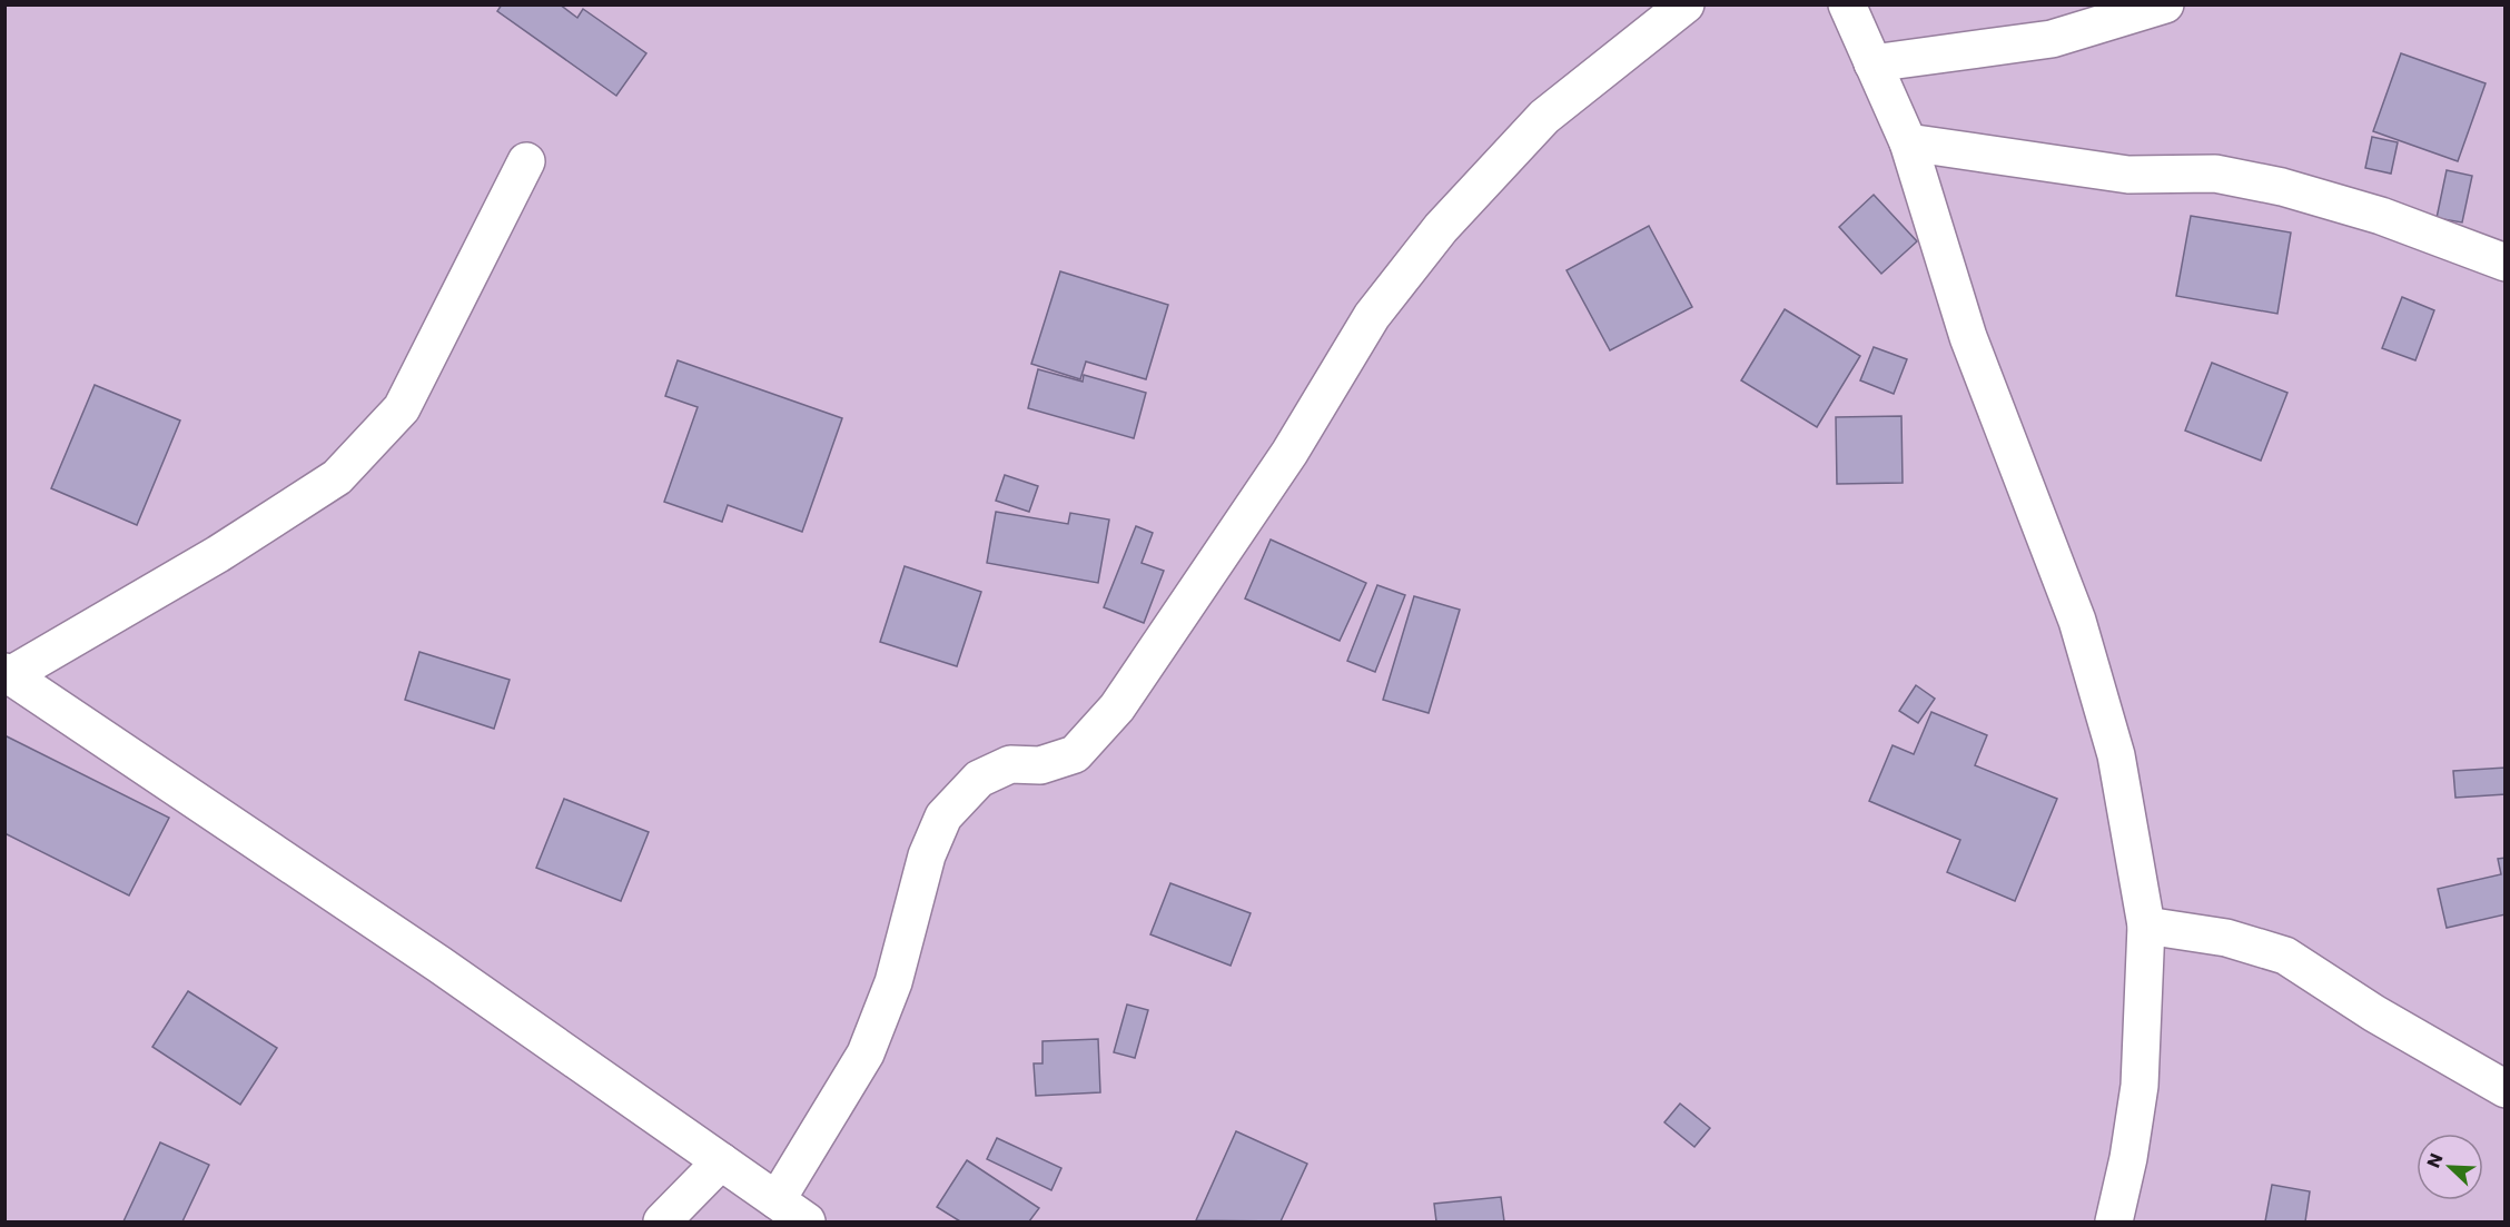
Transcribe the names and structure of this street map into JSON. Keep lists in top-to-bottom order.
{
  "north": "top left"
}
